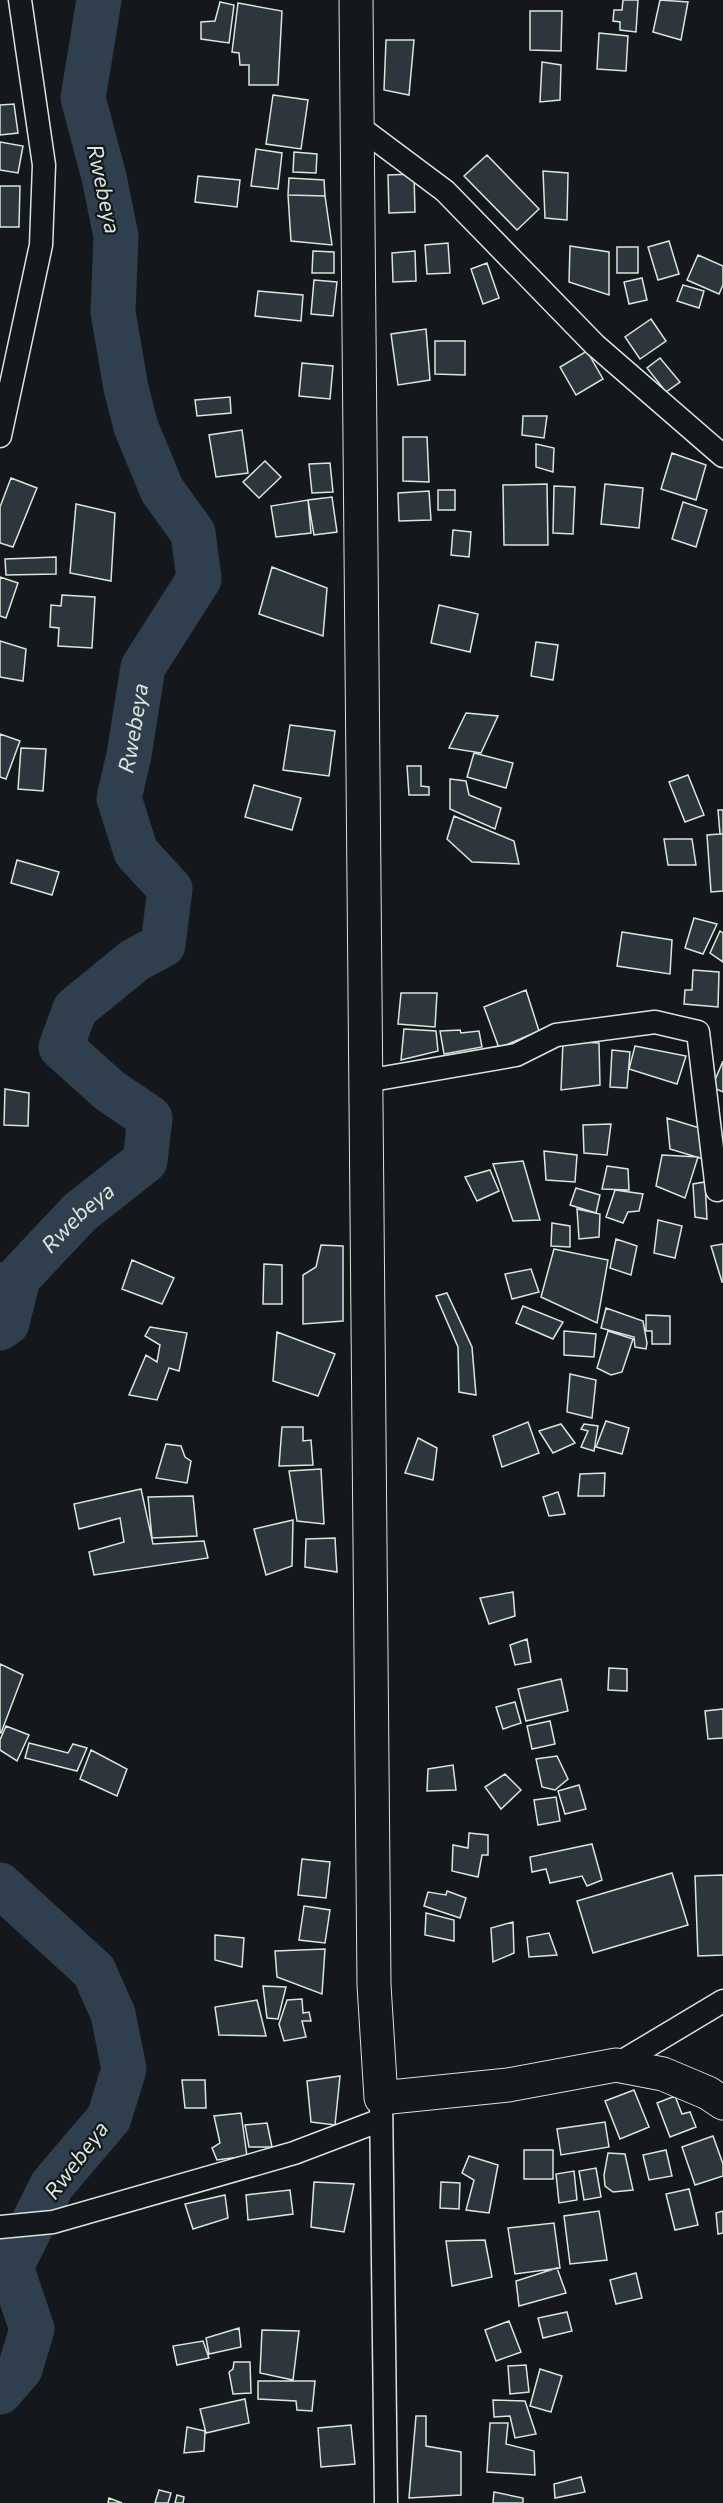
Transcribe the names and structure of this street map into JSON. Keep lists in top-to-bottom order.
{
  "water": ["Rwebeya"]
}
